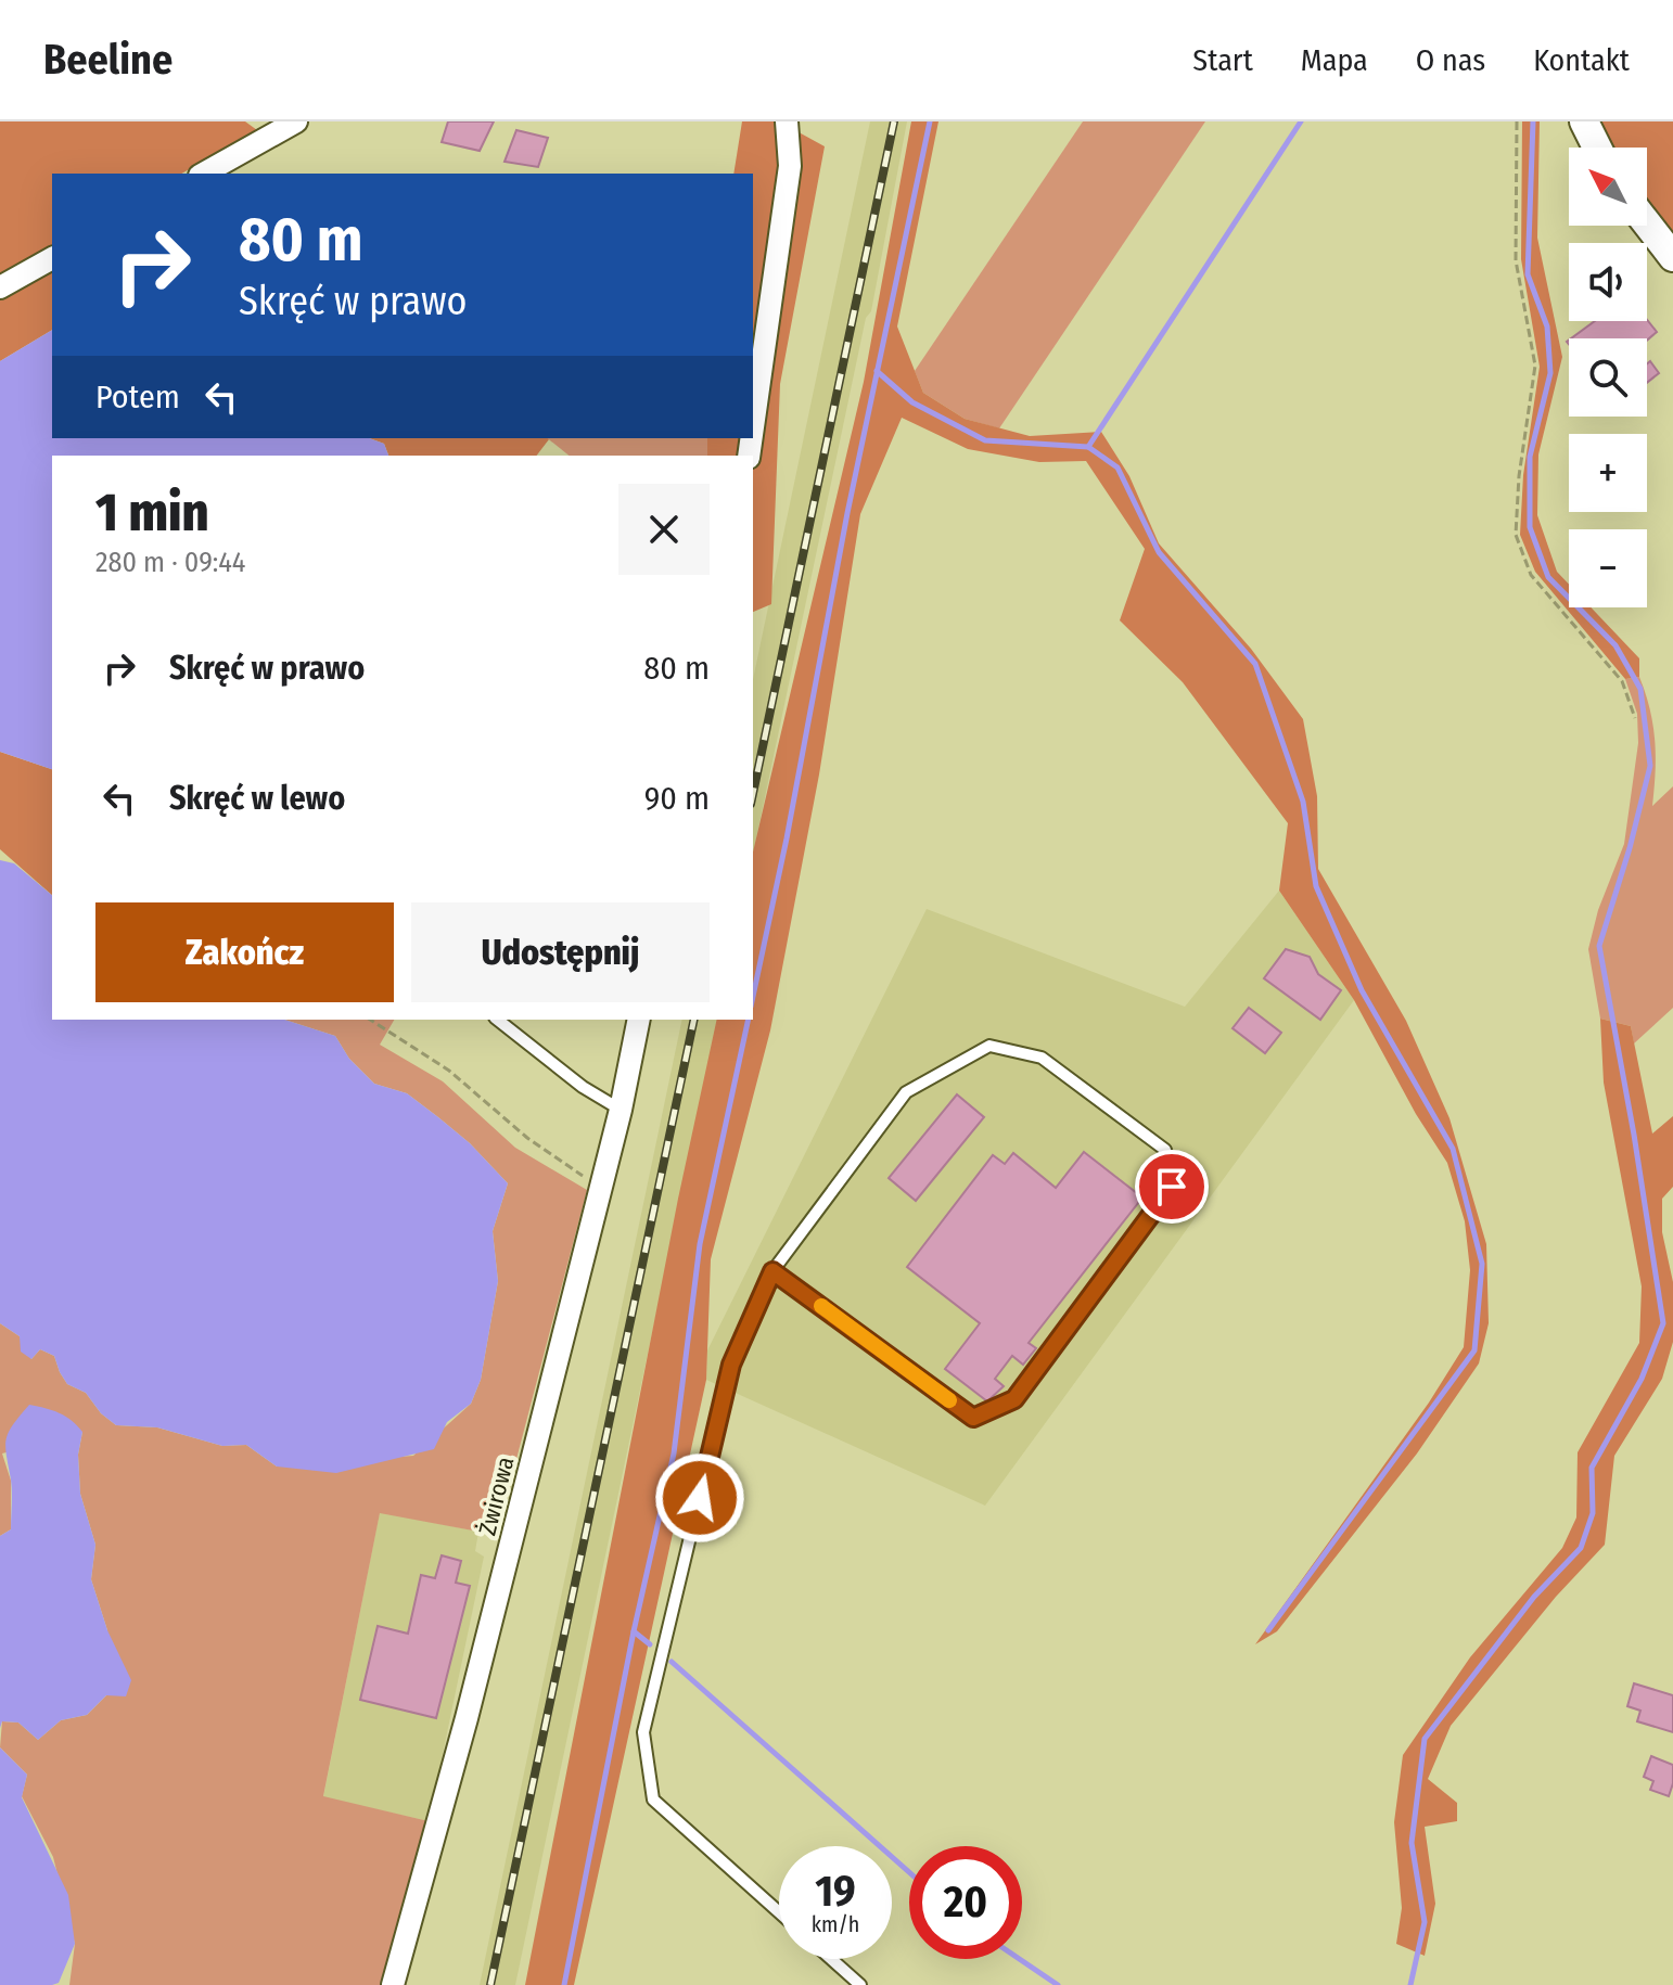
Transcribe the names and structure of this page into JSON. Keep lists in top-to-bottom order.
{
  "streets": {
    "street": ["Żwirowa"]
  },
  "north": "top left",
  "page": {
    "header": "Beeline",
    "nav": [
      "Start",
      "Mapa",
      "O nas",
      "Kontakt"
    ],
    "map_buttons": ["+", "−"],
    "turn": ["80 m", "Skręć w prawo"],
    "then": "Potem",
    "heading": ["1 min", "280 m · 09:44"],
    "list": [
      {
        "name": "Skręć w prawo",
        "value": "80 m"
      },
      {
        "name": "Skręć w lewo",
        "value": "90 m"
      }
    ],
    "buttons": ["Zakończ", "Udostępnij"],
    "speed": "19 km/h",
    "limit": "20"
  }
}
